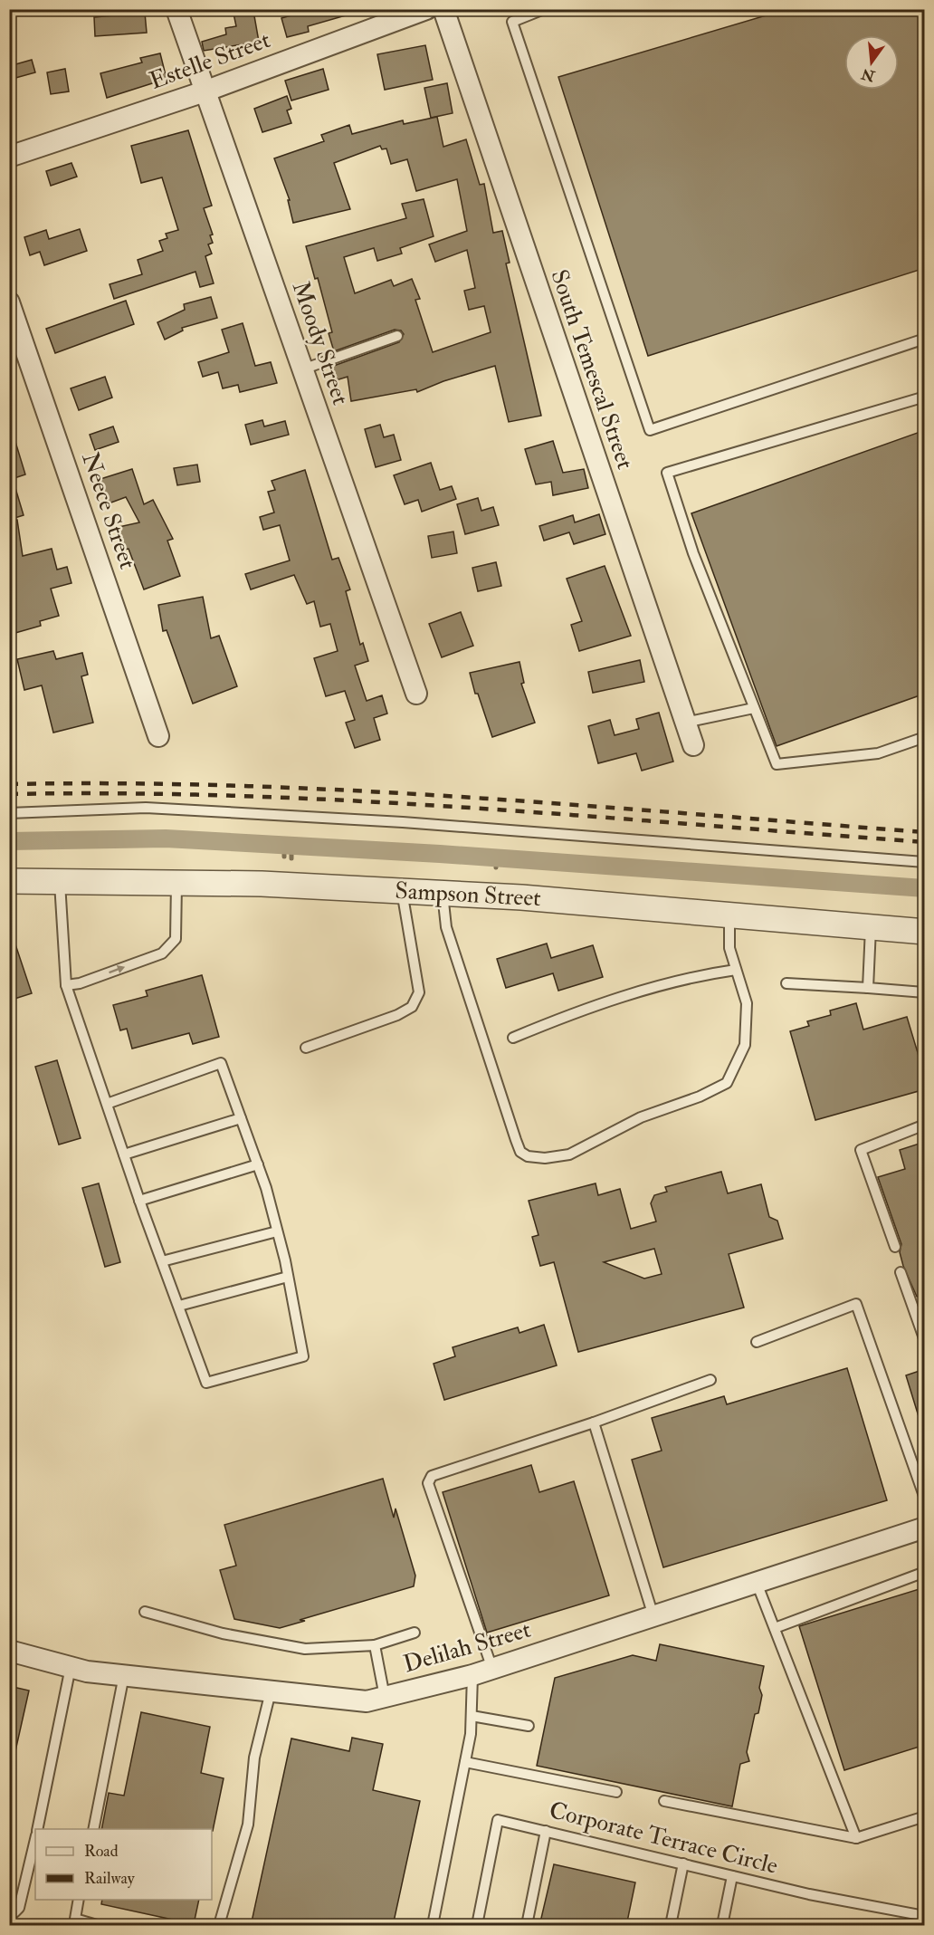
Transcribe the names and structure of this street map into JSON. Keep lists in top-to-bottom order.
{
  "streets": {
    "street": [
      "Estelle Street",
      "Moody Street",
      "South Temescal Street",
      "Neece Street",
      "Sampson Street",
      "Delilah Street"
    ],
    "lane": ["Corporate Terrace Circle"]
  },
  "crossings": [
    ["Estelle Street", "Moody Street"]
  ],
  "legend": ["Road", "Railway"],
  "north": "bottom"
}
